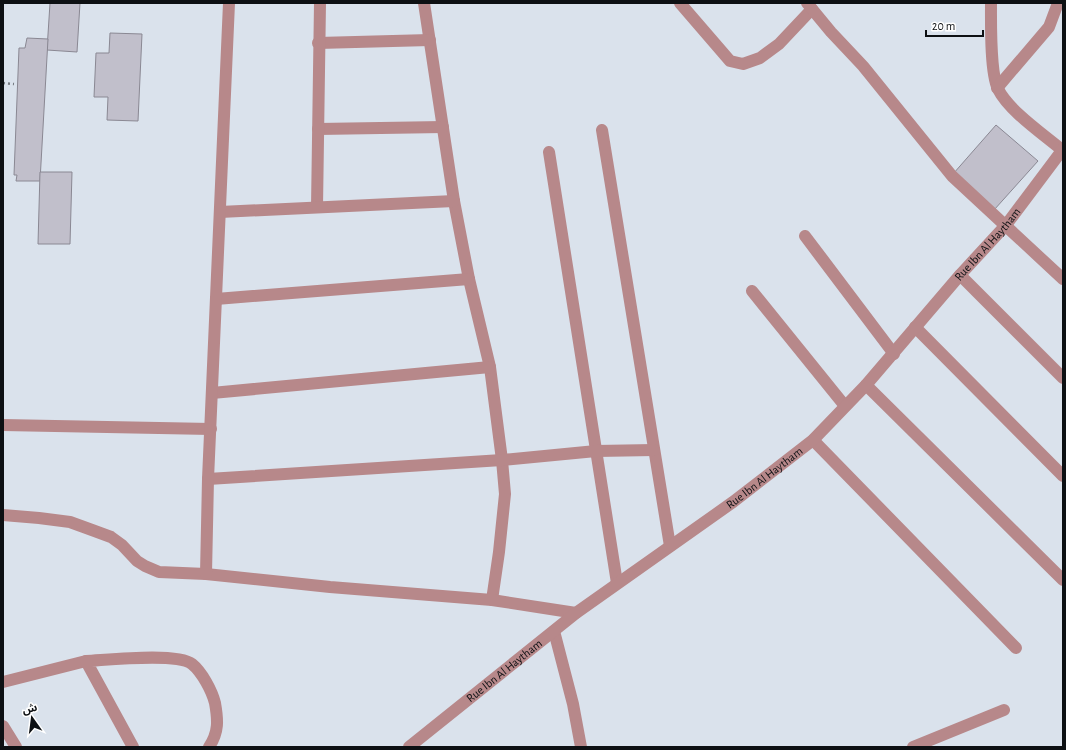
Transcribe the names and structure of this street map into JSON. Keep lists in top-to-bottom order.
{
  "streets": {
    "street": ["Rue Ibn Al Haytham"]
  },
  "scale_bar": "20 m",
  "north": "top"
}
